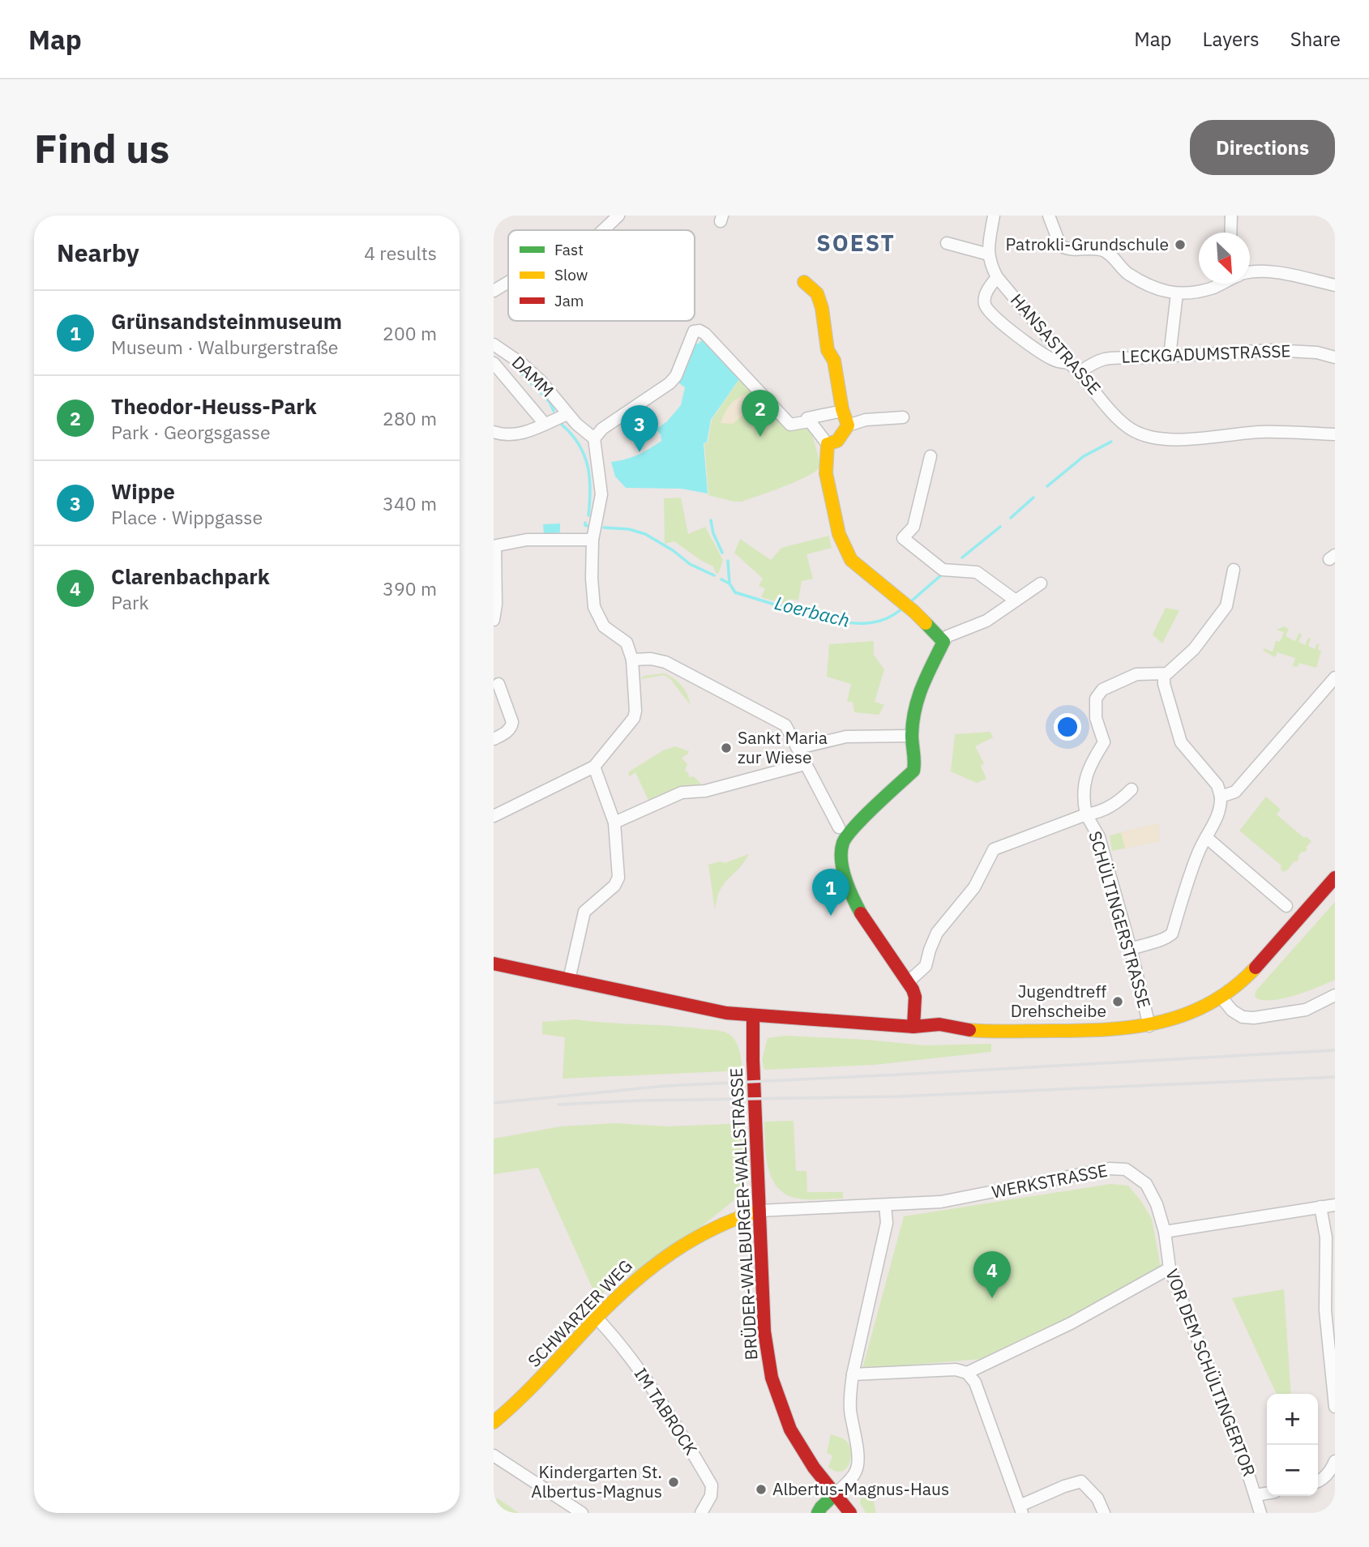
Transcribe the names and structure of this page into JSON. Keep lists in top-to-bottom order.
{
  "streets": {
    "street": [
      "HANSASTRASSE",
      "LECKGADUMSTRASSE",
      "DAMM",
      "SCHÜLTINGERSTRASSE",
      "WERKSTRASSE",
      "BRÜDER-WALBURGER-WALLSTRASSE",
      "SCHWARZER WEG",
      "VOR DEM SCHÜLTINGERTOR",
      "IM TABROCK"
    ]
  },
  "crossings": [
    ["HANSASTRASSE", "LECKGADUMSTRASSE"],
    ["WERKSTRASSE", "BRÜDER-WALBURGER-WALLSTRASSE"],
    ["WERKSTRASSE", "SCHWARZER WEG"],
    ["WERKSTRASSE", "VOR DEM SCHÜLTINGERTOR"],
    ["BRÜDER-WALBURGER-WALLSTRASSE", "SCHWARZER WEG"],
    ["SCHWARZER WEG", "IM TABROCK"]
  ],
  "districts": ["SOEST"],
  "water": ["Loerbach"],
  "places": [
    "Patrokli-Grundschule",
    "Sankt Maria zur Wiese",
    "Jugendtreff Drehscheibe",
    "Kindergarten St. Albertus-Magnus",
    "Albertus-Magnus-Haus"
  ],
  "legend": ["Fast", "Slow", "Jam"],
  "north": "bottom right",
  "page": {
    "header": "Map",
    "nav": ["Map", "Layers", "Share"],
    "buttons": "Directions",
    "title": "Find us",
    "heading": ["Nearby", "4 results"],
    "list": [
      {
        "mark": "1",
        "name": "Grünsandsteinmuseum",
        "note": "Museum · Walburgerstraße",
        "value": "200 m"
      },
      {
        "mark": "2",
        "name": "Theodor-Heuss-Park",
        "note": "Park · Georgsgasse",
        "value": "280 m"
      },
      {
        "mark": "3",
        "name": "Wippe",
        "note": "Place · Wippgasse",
        "value": "340 m"
      },
      {
        "mark": "4",
        "name": "Clarenbachpark",
        "note": "Park",
        "value": "390 m"
      }
    ],
    "pins": [
      "2",
      "3",
      "1",
      "4"
    ],
    "map_buttons": ["+", "−"]
  }
}
